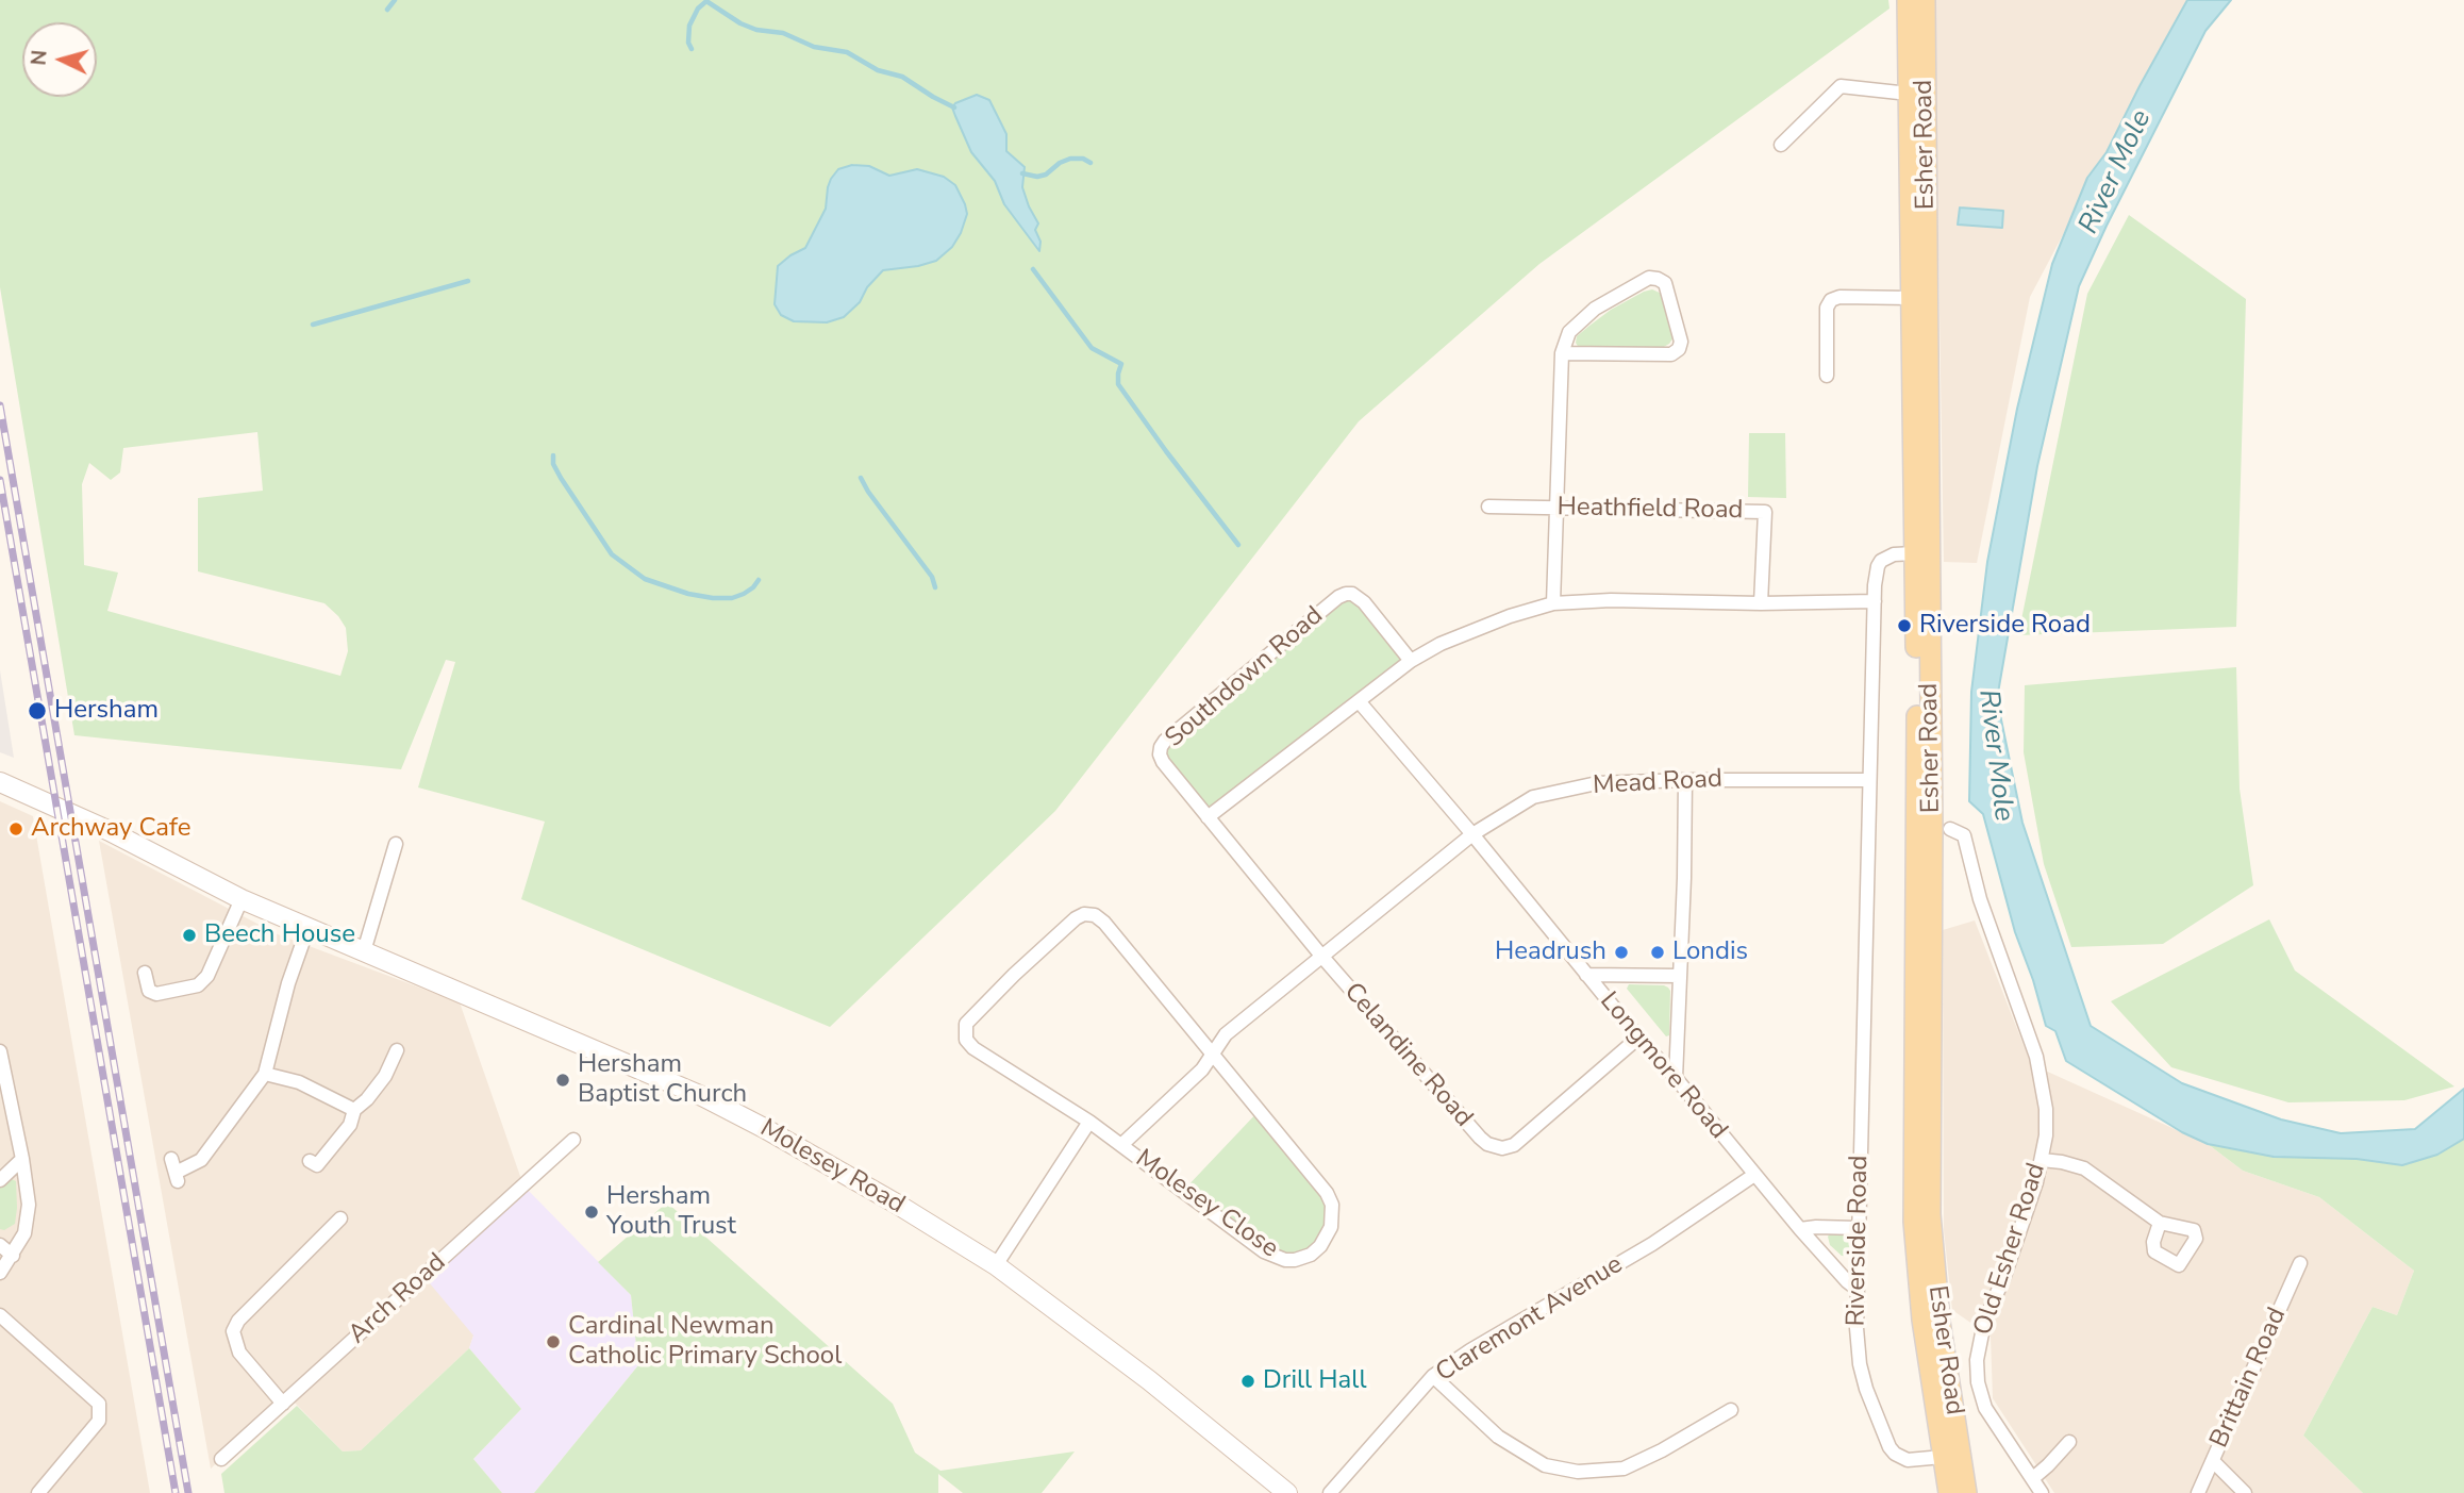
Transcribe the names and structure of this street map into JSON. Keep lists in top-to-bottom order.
{
  "streets": {
    "main road": ["Esher Road"],
    "street": [
      "Heathfield Road",
      "Southdown Road",
      "Mead Road",
      "Celandine Road",
      "Longmore Road",
      "Molesey Road",
      "Molesey Close",
      "Riverside Road",
      "Old Esher Road",
      "Arch Road",
      "Claremont Avenue",
      "Brittain Road"
    ]
  },
  "crossings": [
    ["Esher Road", "Riverside Road"],
    ["Southdown Road", "Celandine Road"],
    ["Mead Road", "Celandine Road"],
    ["Mead Road", "Longmore Road"],
    ["Mead Road", "Molesey Close"],
    ["Mead Road", "Riverside Road"],
    ["Celandine Road", "Longmore Road"],
    ["Longmore Road", "Riverside Road"],
    ["Longmore Road", "Claremont Avenue"]
  ],
  "water": ["River Mole"],
  "places": [
    "Riverside Road",
    "Hersham",
    "Archway Cafe",
    "Beech House",
    "Headrush",
    "Londis",
    "Hersham Baptist Church",
    "Hersham Youth Trust",
    "Cardinal Newman Catholic Primary School",
    "Drill Hall"
  ],
  "north": "left"
}
